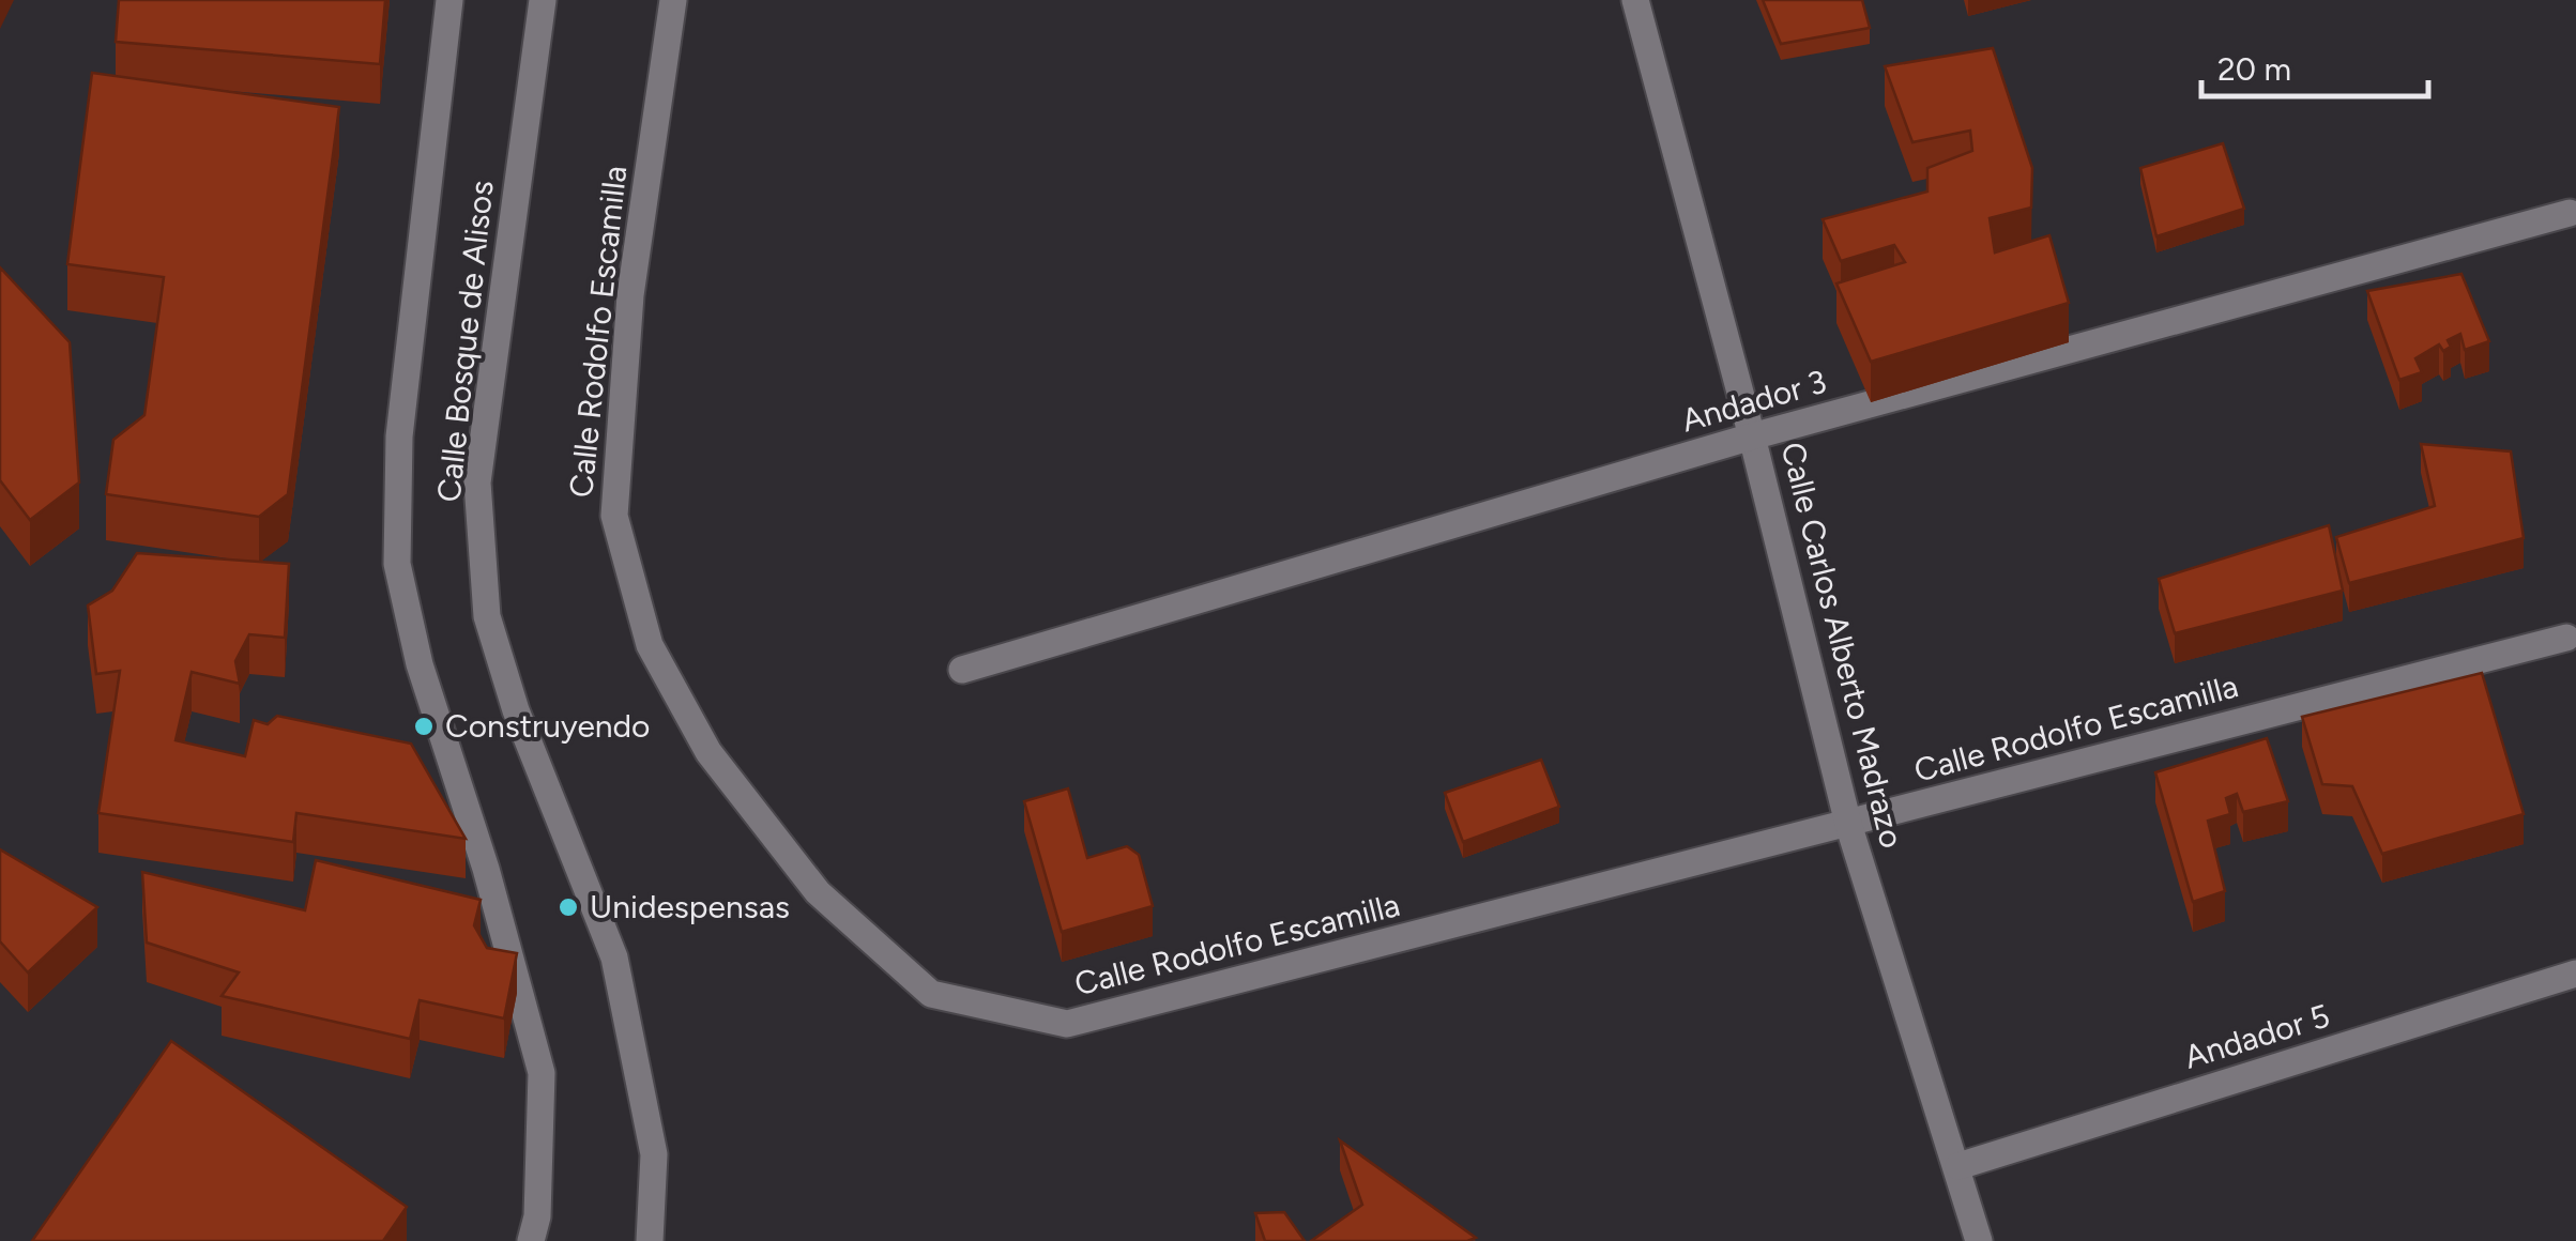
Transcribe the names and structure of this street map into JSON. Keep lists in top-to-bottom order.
{
  "streets": {
    "street": [
      "Calle Rodolfo Escamilla",
      "Calle Bosque de Alisos",
      "Andador 3",
      "Calle Carlos Alberto Madrazo",
      "Andador 5"
    ]
  },
  "crossings": [
    ["Calle Rodolfo Escamilla", "Calle Carlos Alberto Madrazo"],
    ["Andador 3", "Calle Carlos Alberto Madrazo"],
    ["Calle Carlos Alberto Madrazo", "Andador 5"]
  ],
  "places": ["Construyendo", "Unidespensas"],
  "scale_bar": "20 m"
}
